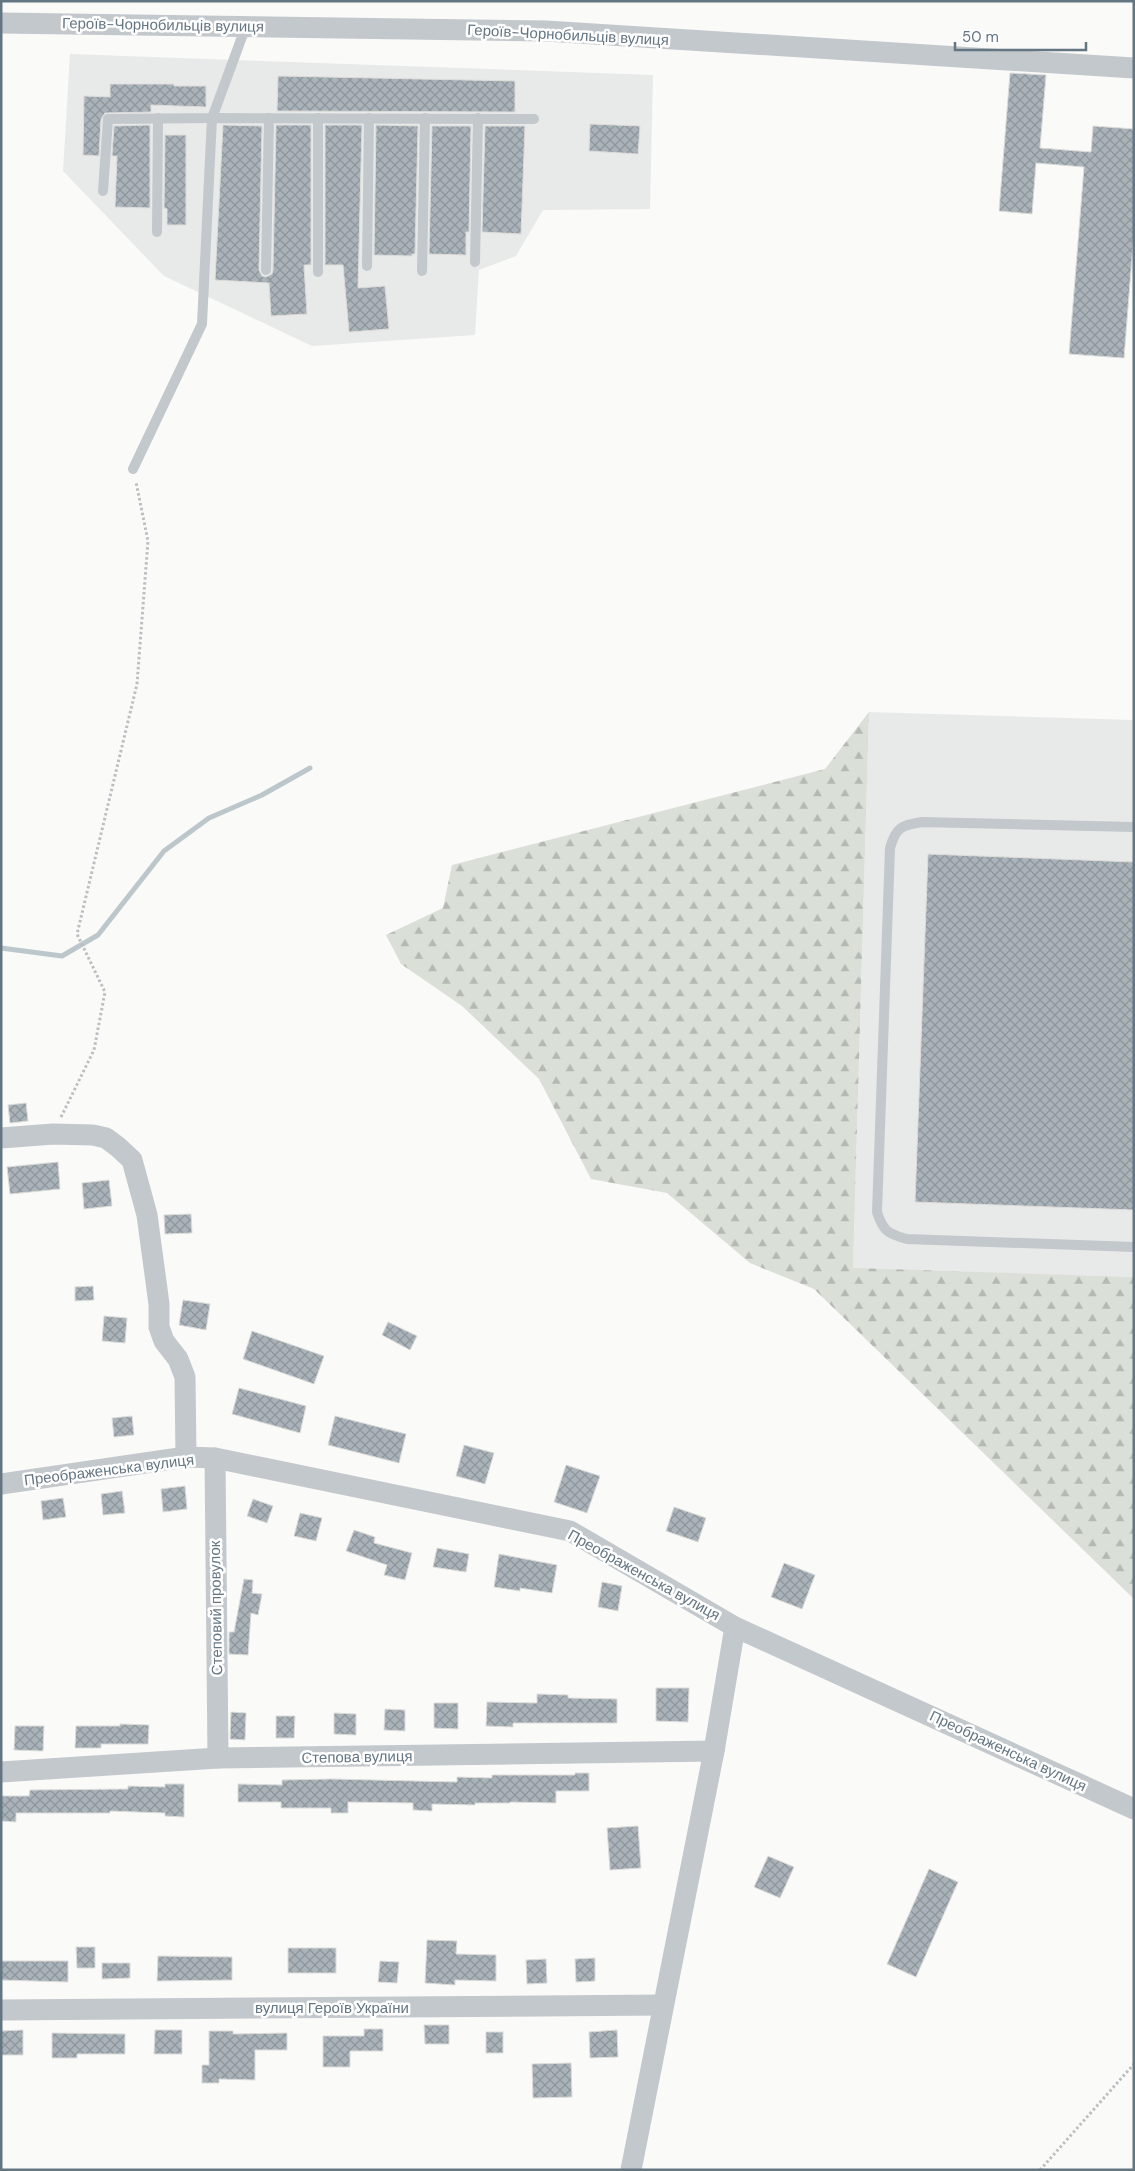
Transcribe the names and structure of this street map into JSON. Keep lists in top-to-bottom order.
{
  "streets": {
    "street": [
      "Героїв-Чорнобильців вулиця",
      "Преображенська вулиця",
      "Степовий провулок",
      "Степова вулиця",
      "вулиця Героїв України"
    ]
  },
  "crossings": [
    ["Преображенська вулиця", "Степовий провулок"],
    ["Степовий провулок", "Степова вулиця"]
  ],
  "scale_bar": "50 m"
}
